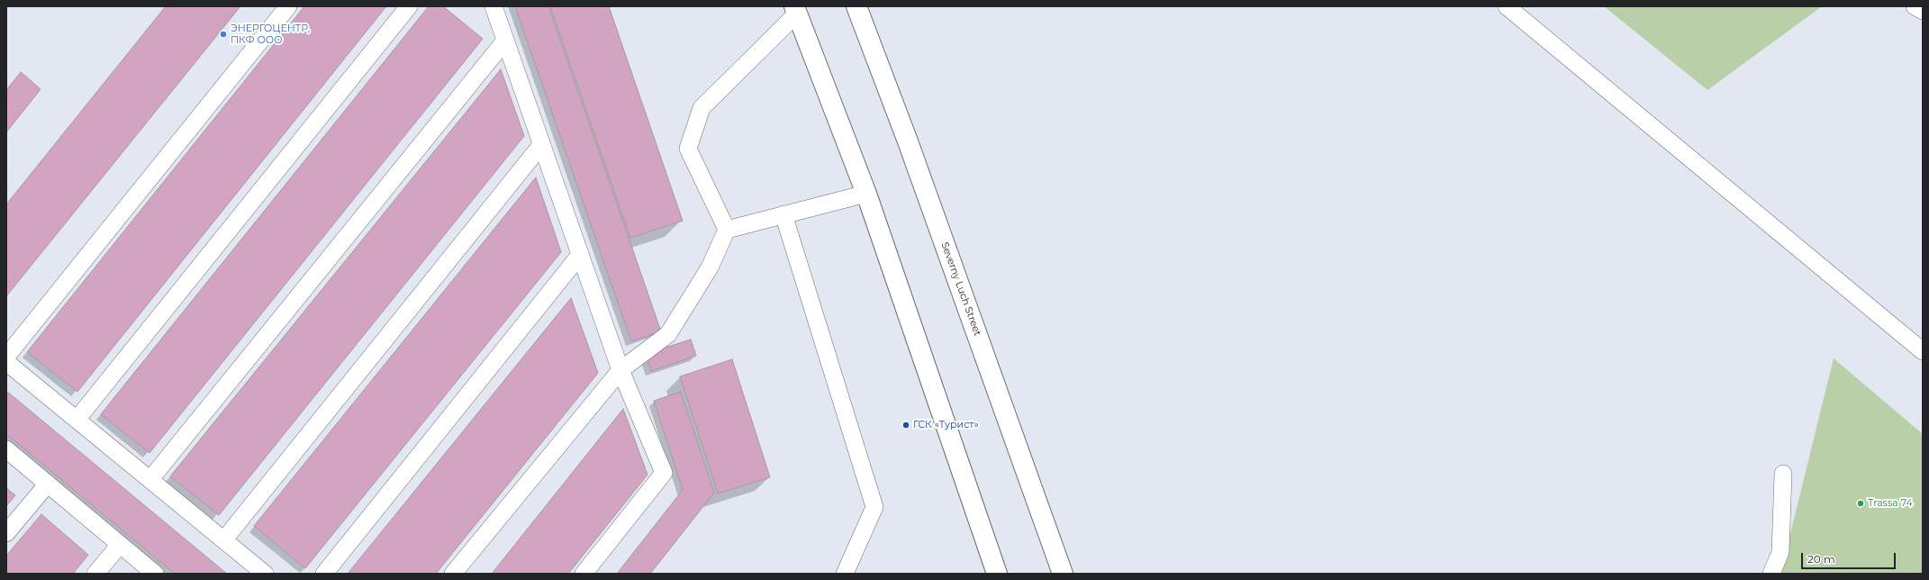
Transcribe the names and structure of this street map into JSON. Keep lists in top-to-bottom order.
{
  "streets": {
    "main road": ["Severny Luch Street"]
  },
  "places": ["ЭНЕРГОЦЕНТР, ПКФ ООО", "ГСК «Турист»", "Trassa 74"],
  "scale_bar": "20 m"
}
